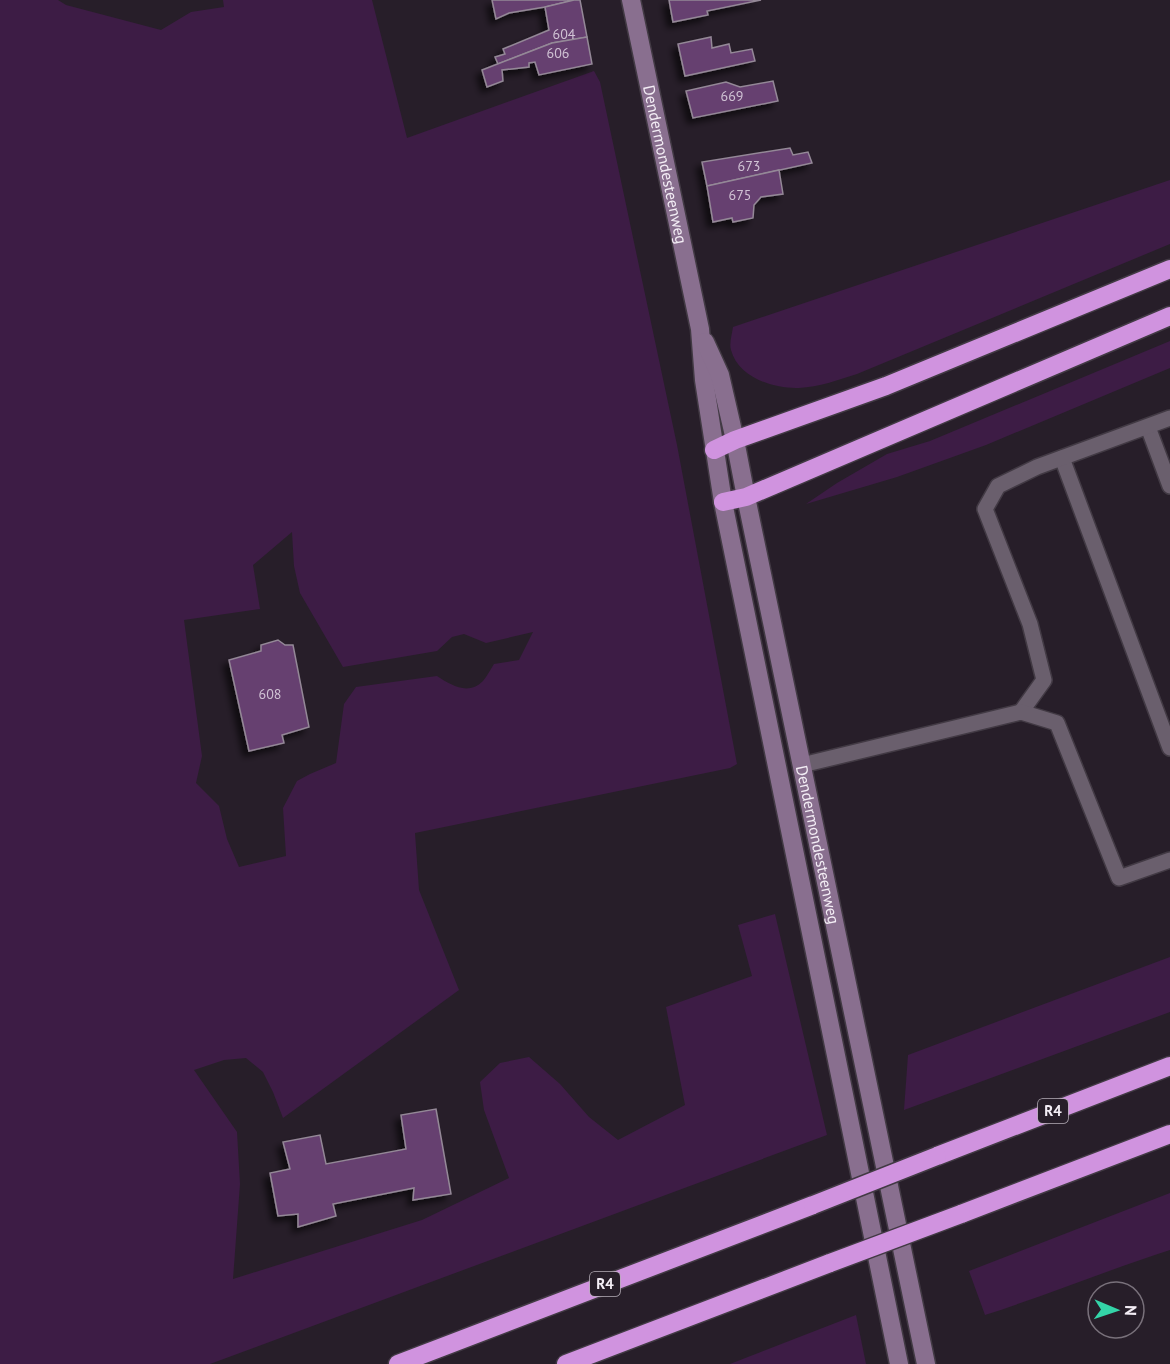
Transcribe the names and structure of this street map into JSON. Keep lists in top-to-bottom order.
{
  "streets": {
    "highway": ["R4"],
    "main road": ["Dendermondesteenweg"]
  },
  "house_numbers": [
    "604",
    "606",
    "669",
    "673",
    "675",
    "608"
  ],
  "north": "right"
}
